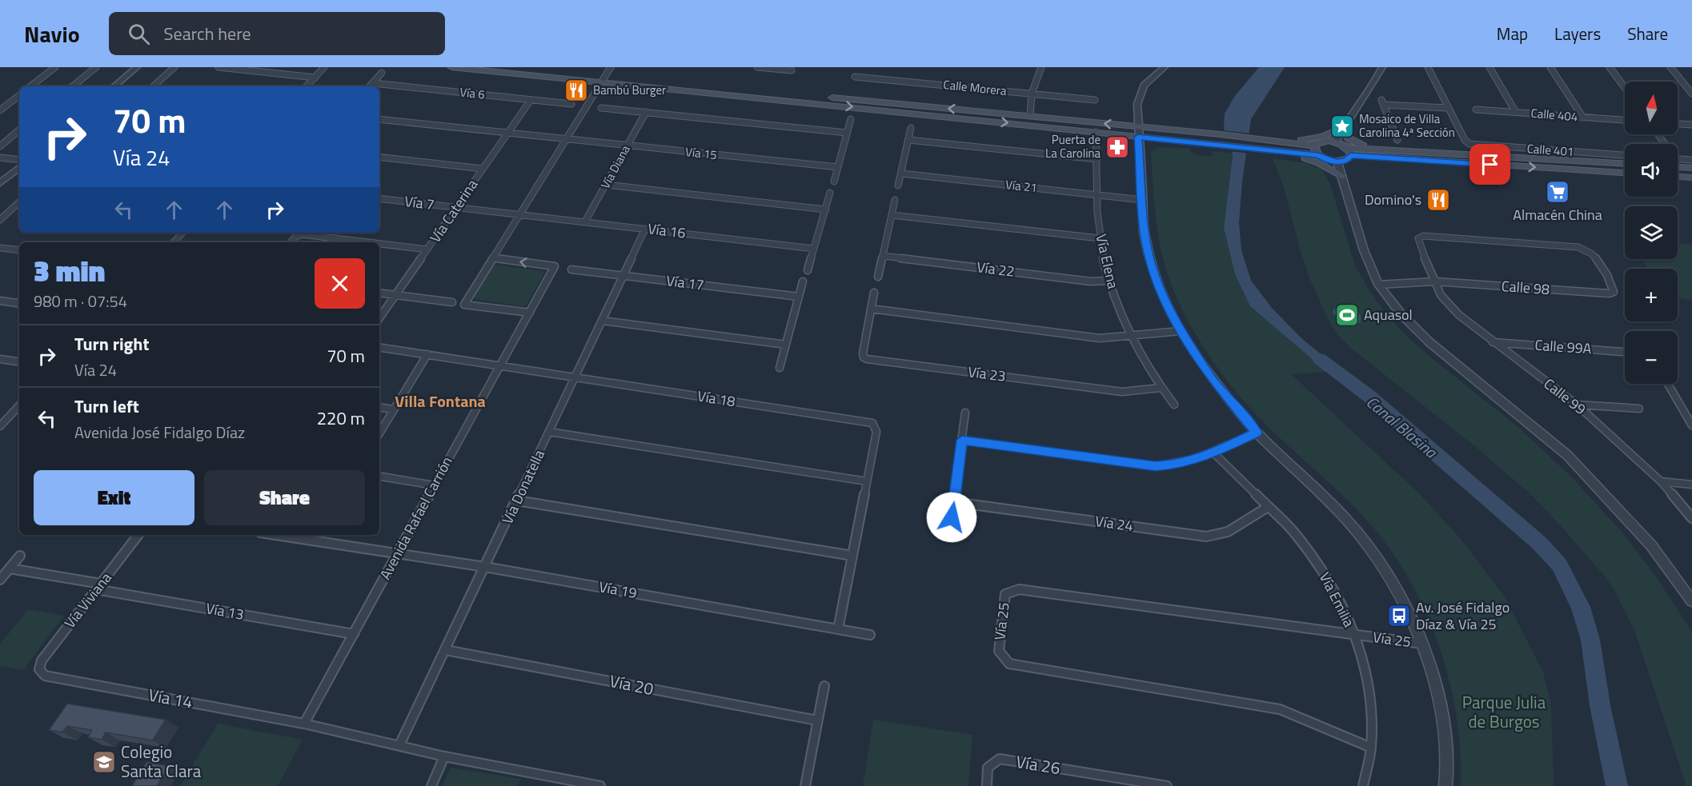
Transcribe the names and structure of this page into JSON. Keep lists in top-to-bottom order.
{
  "streets": {
    "street": [
      "Calle Morera",
      "Vía 6",
      "Calle 404",
      "Calle 401",
      "Vía 15",
      "Vía Diana",
      "Vía 21",
      "Vía 7",
      "Vía Caterina",
      "Vía 16",
      "Vía Elena",
      "Vía 22",
      "Vía 17",
      "Calle 98",
      "Calle 99A",
      "Vía 23",
      "Calle 99",
      "Vía 18",
      "Vía Donatella",
      "Avenida Rafael Carrión",
      "Vía 24",
      "Vía 19",
      "Vía Emilia",
      "Vía Viviana",
      "Vía 13",
      "Vía 25",
      "Vía 20",
      "Vía 14",
      "Vía 26"
    ]
  },
  "crossings": [
    ["Vía 6", "Vía Caterina"],
    ["Vía 15", "Vía Diana"],
    ["Vía Diana", "Vía 16"],
    ["Vía 21", "Vía Elena"],
    ["Vía 7", "Vía Caterina"],
    ["Vía 7", "Vía 16"],
    ["Vía 16", "Vía Donatella"],
    ["Vía Elena", "Vía 22"],
    ["Vía Elena", "Vía 23"],
    ["Vía 17", "Vía Donatella"],
    ["Calle 98", "Calle 99"],
    ["Calle 99A", "Calle 99"],
    ["Vía 18", "Vía Donatella"],
    ["Vía 18", "Avenida Rafael Carrión"],
    ["Vía Donatella", "Vía 19"],
    ["Vía Donatella", "Vía 20"],
    ["Avenida Rafael Carrión", "Vía 19"],
    ["Avenida Rafael Carrión", "Vía 13"],
    ["Avenida Rafael Carrión", "Vía 14"],
    ["Vía 24", "Vía Emilia"],
    ["Vía Emilia", "Vía 25"],
    ["Vía Viviana", "Vía 13"],
    ["Vía Viviana", "Vía 14"]
  ],
  "districts": ["Villa Fontana"],
  "water": ["Canal Blasina"],
  "parks": ["Parque Julia de Burgos"],
  "places": {
    "restaurant": ["Bambú Burger", "Domino's"],
    "place": ["Mosaico de Villa Carolina 4ª Sección"],
    "pharmacy": ["Puerta de La Carolina"],
    "supermarket": ["Almacén China"],
    "sports": ["Aquasol"],
    "bus stop": ["Av. José Fidalgo Díaz & Vía 25"],
    "school or university": ["Colegio Santa Clara"]
  },
  "north": "top",
  "page": {
    "header": "Navio",
    "search": "Search here",
    "nav": ["Map", "Layers", "Share"],
    "map_buttons": ["+", "−"],
    "turn": ["70 m", "Vía 24"],
    "heading": ["3 min", "980 m · 07:54"],
    "list": [
      {
        "name": "Turn right",
        "note": "Vía 24",
        "value": "70 m"
      },
      {
        "name": "Turn left",
        "note": "Avenida José Fidalgo Díaz",
        "value": "220 m"
      }
    ],
    "buttons": ["Exit", "Share"]
  }
}
